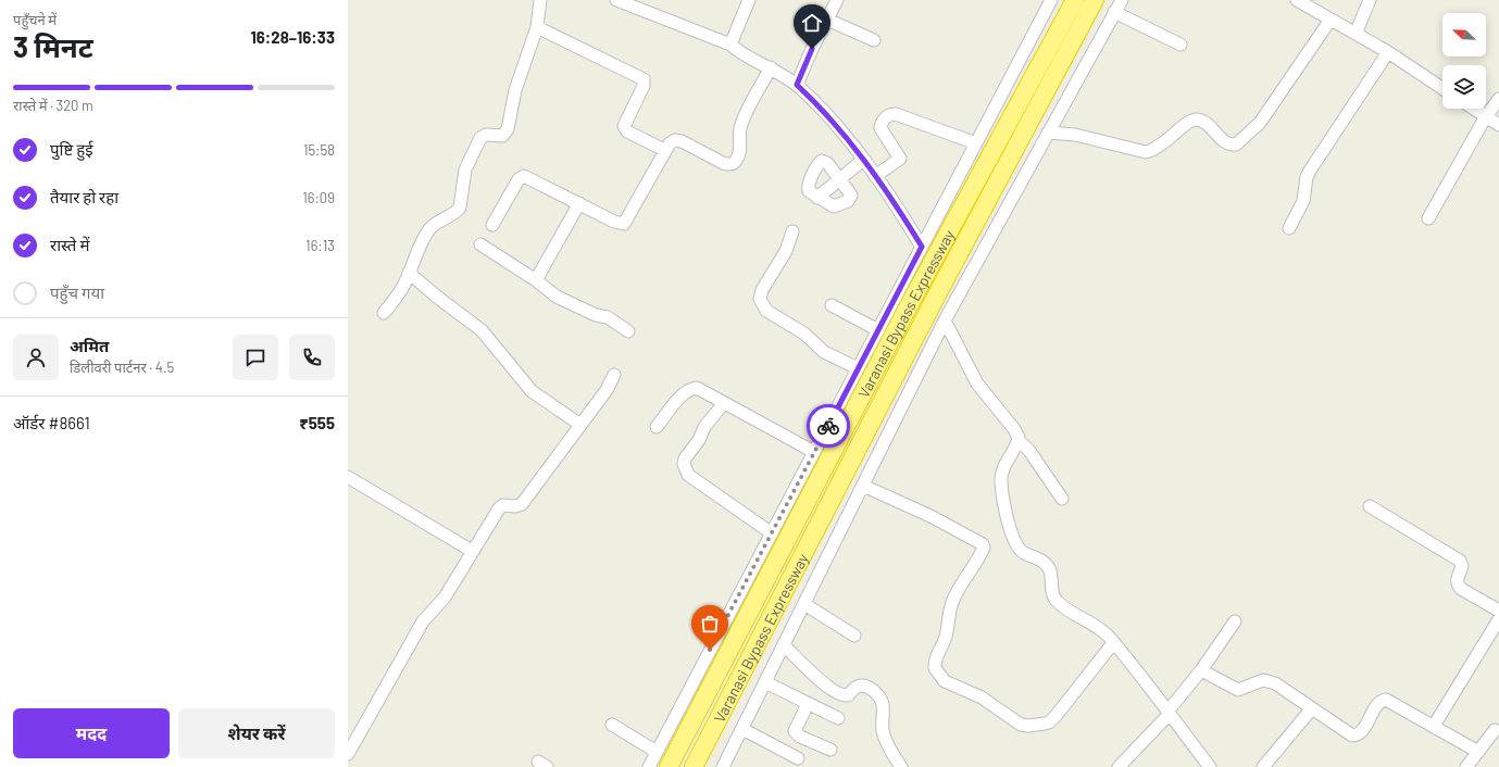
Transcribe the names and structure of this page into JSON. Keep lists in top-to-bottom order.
{
  "streets": {
    "highway": ["Varanasi Bypass Expressway"]
  },
  "north": "top left",
  "page": {
    "heading": ["3 मिनट", "पहुँचने में", "16:28–16:33"],
    "panel": [
      "अमित",
      "डिलीवरी पार्टनर · 4.5",
      "ऑर्डर #8661",
      "₹555"
    ],
    "bar": "रास्ते में · 320 m",
    "list": [
      ["पुष्टि हुई", "15:58"],
      ["तैयार हो रहा", "16:09"],
      ["रास्ते में", "16:13"],
      "पहुँच गया"
    ],
    "buttons": ["मदद", "शेयर करें"]
  }
}
